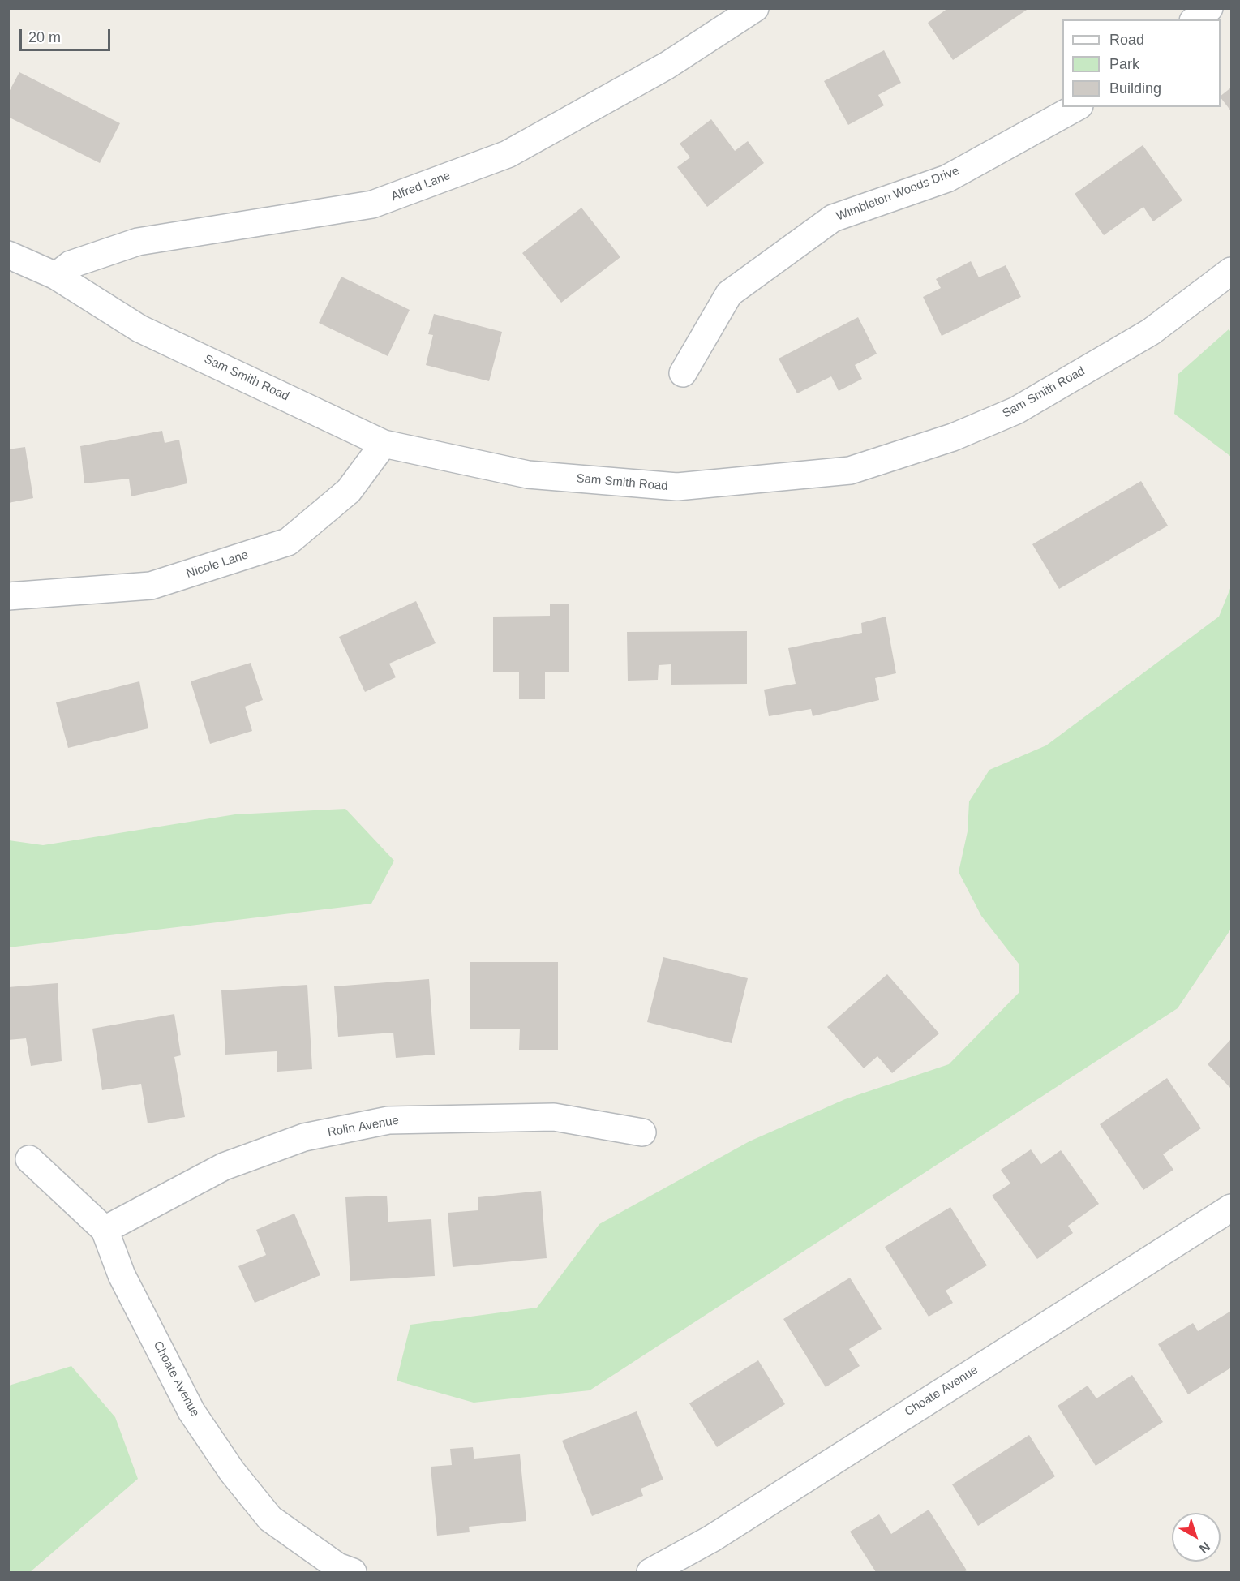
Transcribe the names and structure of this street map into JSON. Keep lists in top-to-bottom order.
{
  "streets": {
    "street": [
      "Alfred Lane",
      "Wimbleton Woods Drive",
      "Sam Smith Road",
      "Nicole Lane",
      "Rolin Avenue",
      "Choate Avenue"
    ]
  },
  "crossings": [
    ["Alfred Lane", "Sam Smith Road"],
    ["Sam Smith Road", "Nicole Lane"],
    ["Rolin Avenue", "Choate Avenue"]
  ],
  "legend": ["Road", "Park", "Building"],
  "scale_bar": "20 m",
  "north": "bottom right"
}
